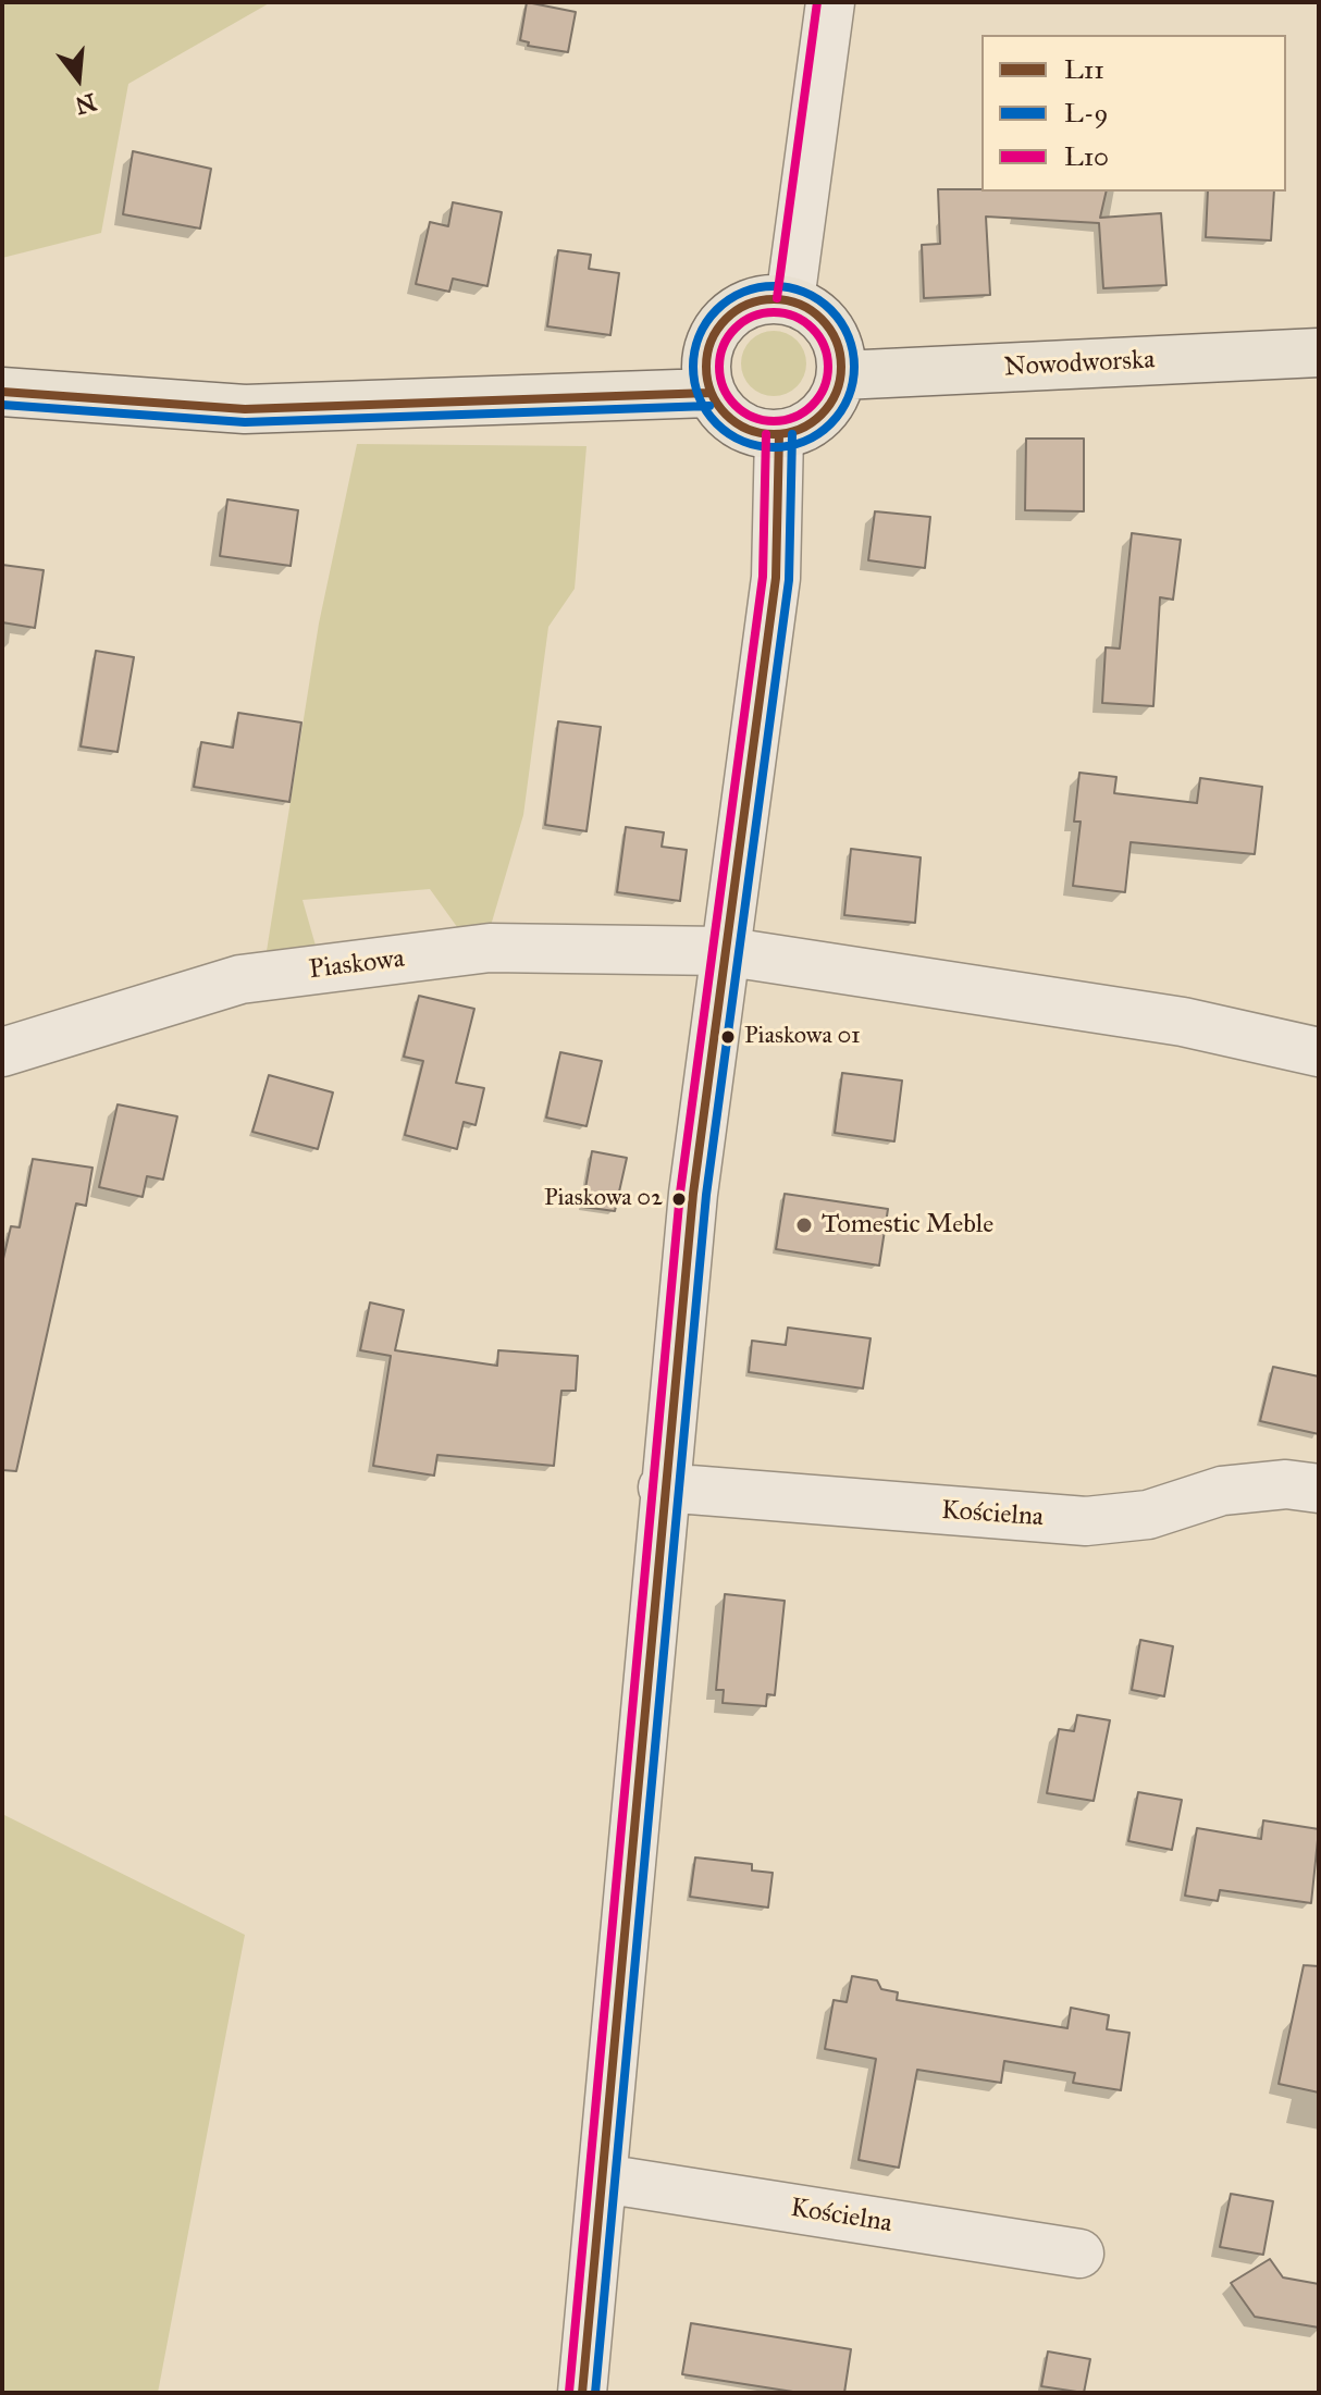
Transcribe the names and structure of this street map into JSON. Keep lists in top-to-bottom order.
{
  "streets": {
    "main road": ["Nowodworska"],
    "street": ["Piaskowa", "Kościelna"]
  },
  "places": ["Piaskowa 01", "Piaskowa 02", "Tomestic Meble"],
  "lines": ["transit line L10", "transit line L-9", "transit line L11"],
  "legend": ["L11", "L-9", "L10"],
  "north": "bottom"
}
